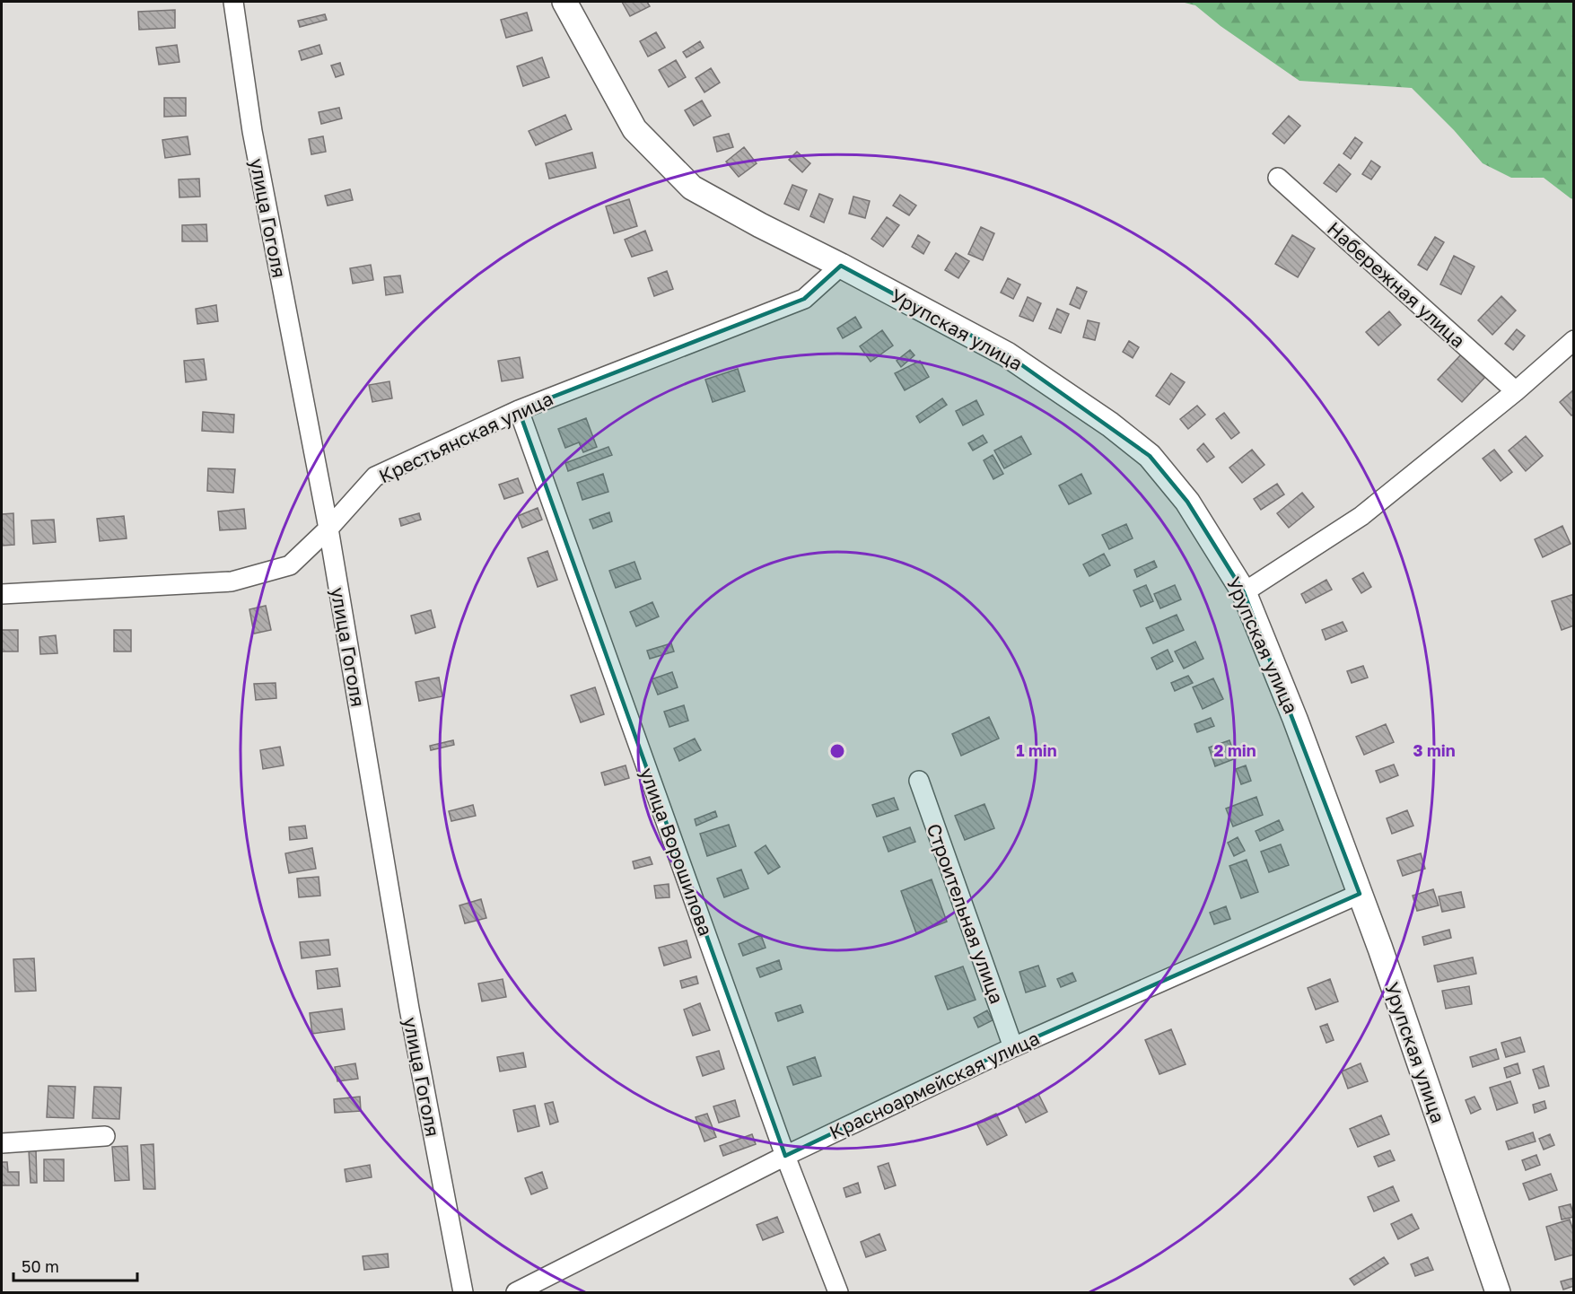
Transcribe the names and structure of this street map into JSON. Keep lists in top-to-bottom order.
{
  "streets": {
    "street": [
      "улица Гоголя",
      "Набережная улица",
      "Урупская улица",
      "Крестьянская улица",
      "улица Ворошилова",
      "Строительная улица",
      "Красноармейская улица"
    ]
  },
  "crossings": [
    ["улица Гоголя", "Крестьянская улица"],
    ["Урупская улица", "Крестьянская улица"],
    ["Урупская улица", "Красноармейская улица"],
    ["Крестьянская улица", "улица Ворошилова"],
    ["улица Ворошилова", "Красноармейская улица"],
    ["Строительная улица", "Красноармейская улица"]
  ],
  "scale_bar": "50 m",
  "rings": ["1 min", "2 min", "3 min"]
}
